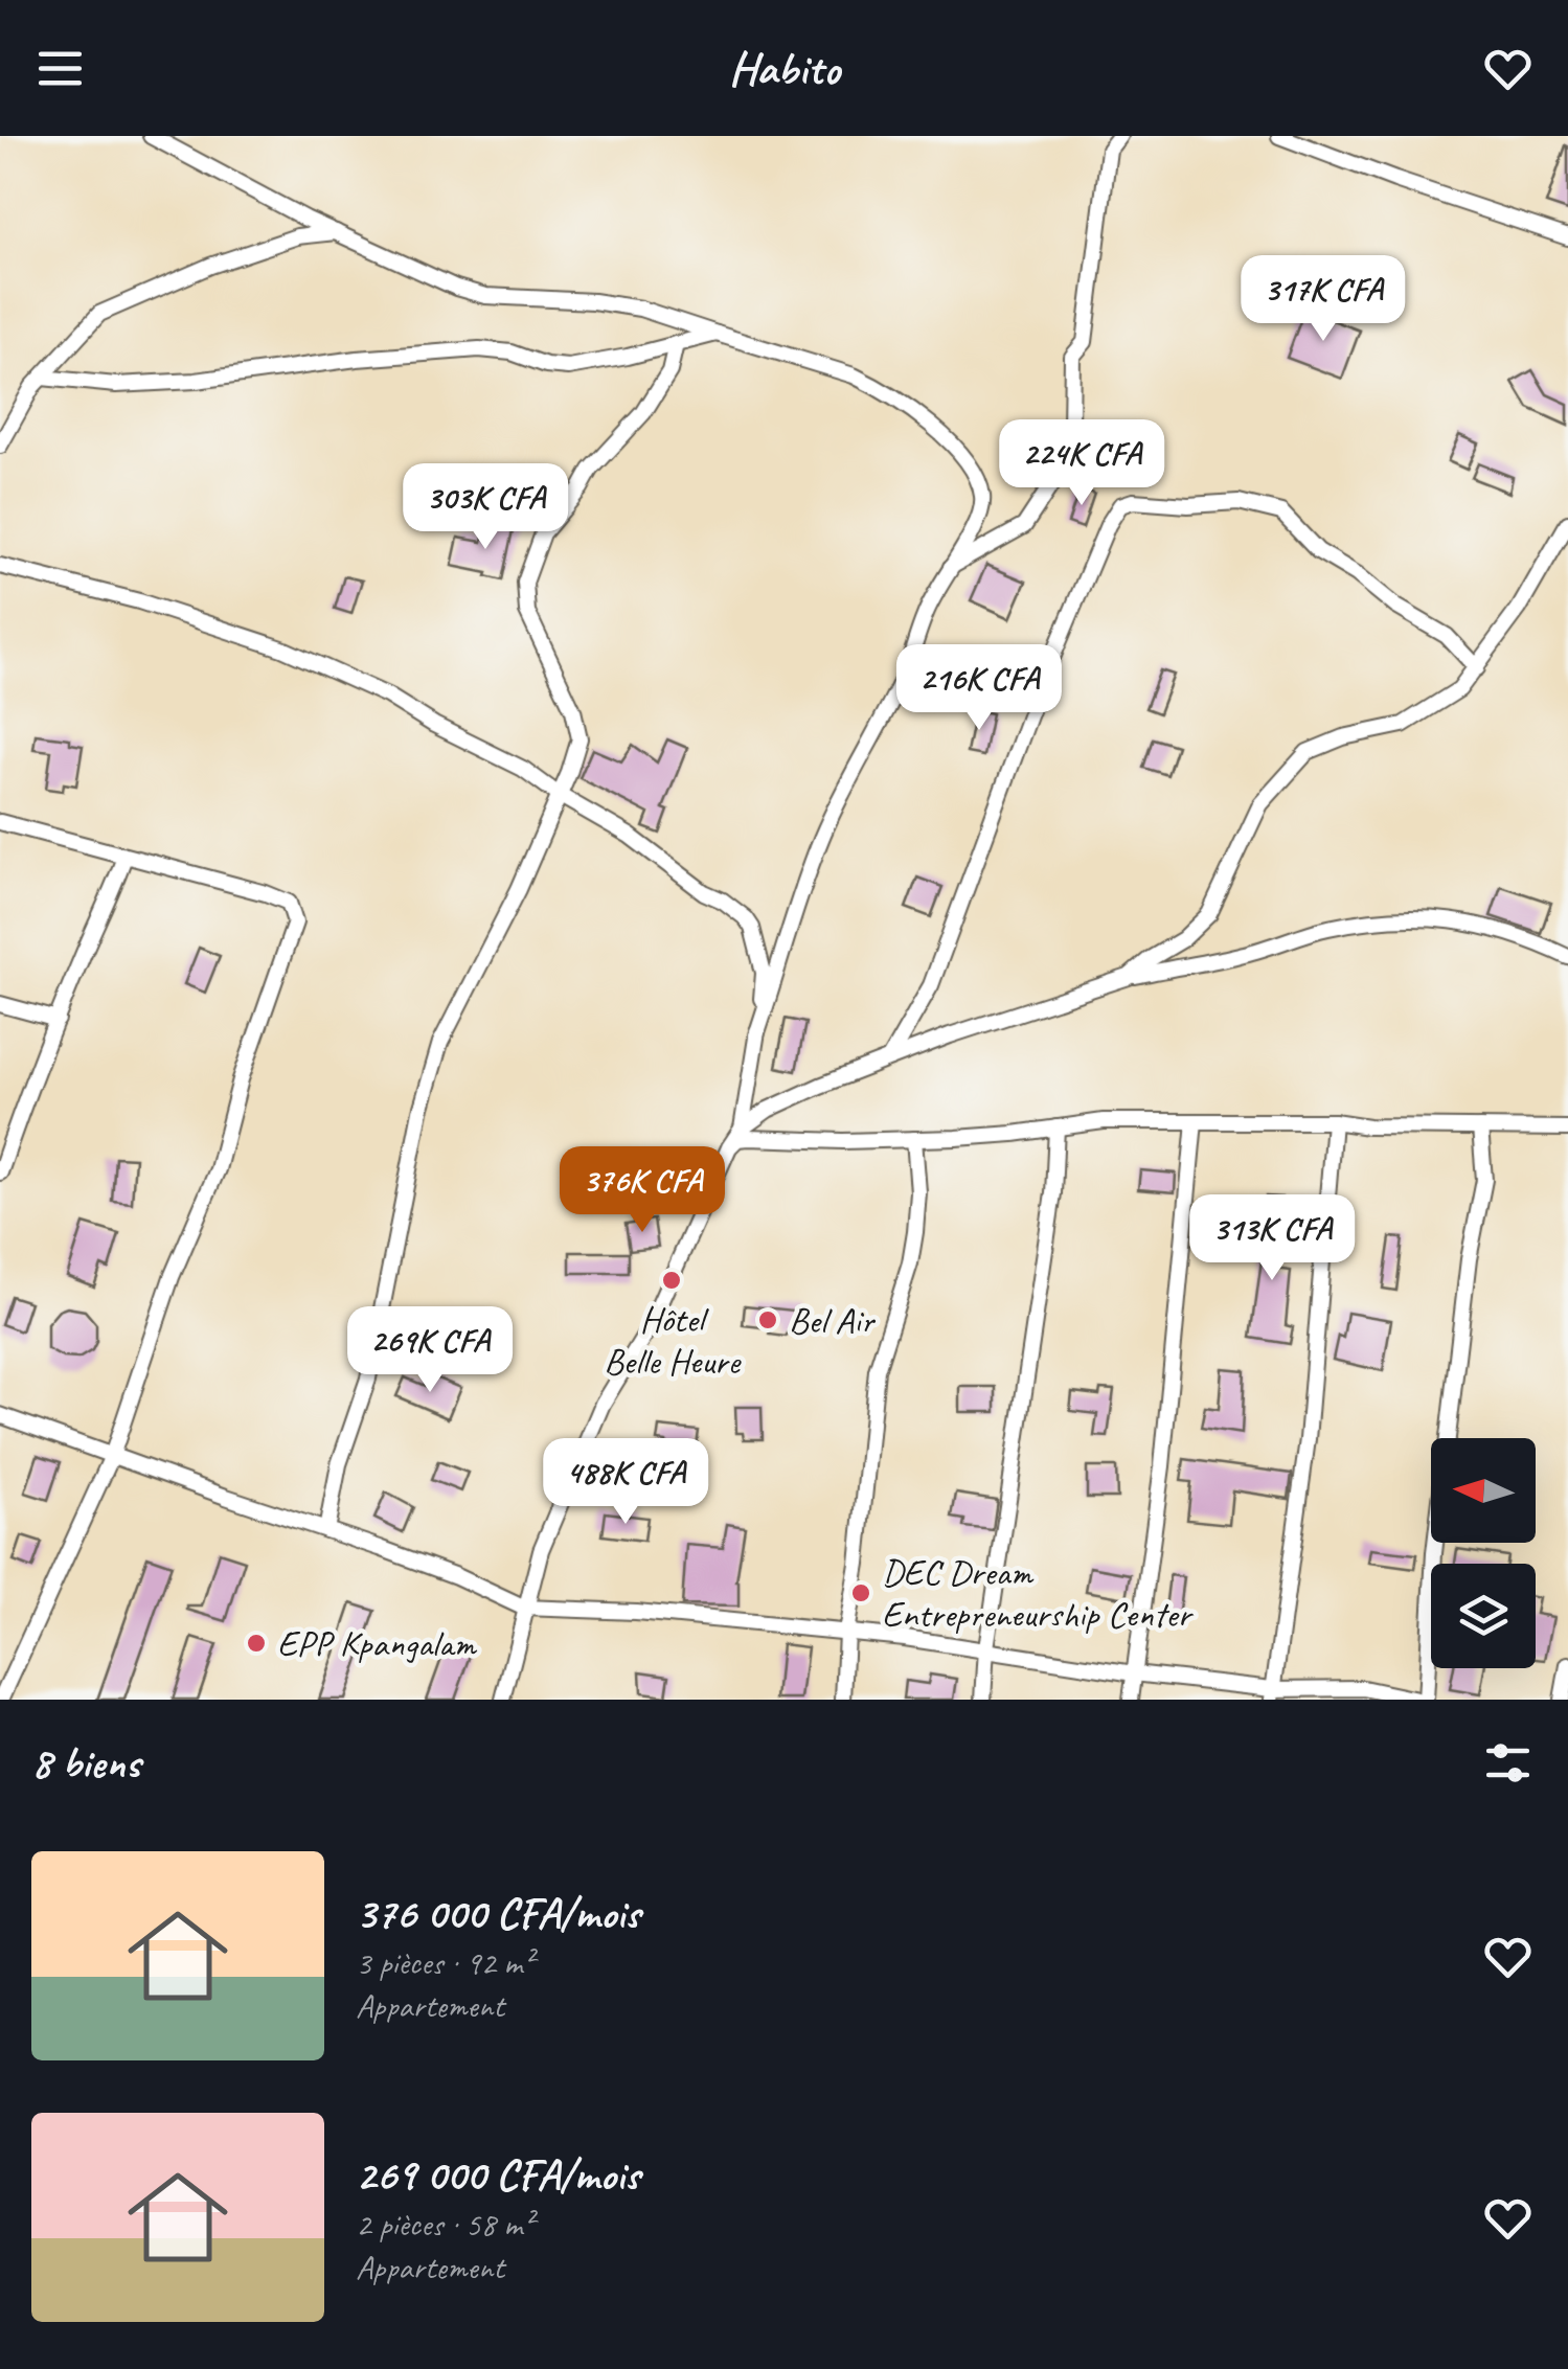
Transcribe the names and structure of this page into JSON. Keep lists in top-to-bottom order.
{
  "places": [
    "Hôtel Belle Heure",
    "Bel Air",
    "DEC Dream Entrepreneurship Center",
    "EPP Kpangalam"
  ],
  "north": "left",
  "page": {
    "header": "Habito",
    "price": [
      "317K CFA",
      "224K CFA",
      "303K CFA",
      "216K CFA",
      "376K CFA",
      "313K CFA",
      "269K CFA",
      "488K CFA"
    ],
    "heading": "8 biens",
    "list": [
      {
        "name": "376 000 CFA/mois",
        "note": "3 pièces · 92 m² · Appartement"
      },
      {
        "name": "269 000 CFA/mois",
        "note": "2 pièces · 58 m² · Appartement"
      }
    ]
  }
}
